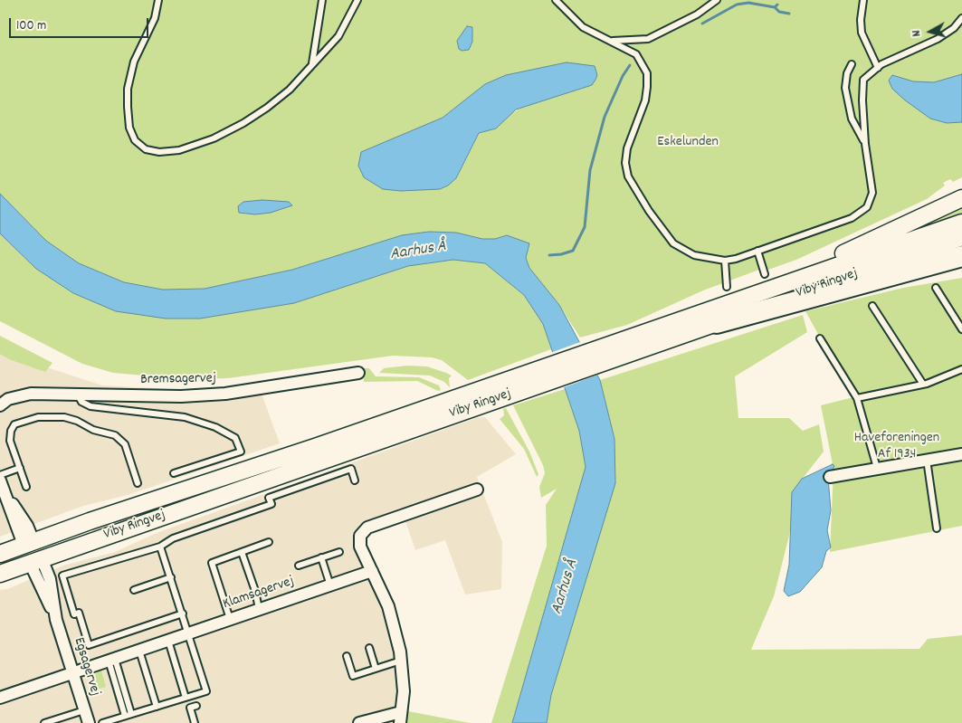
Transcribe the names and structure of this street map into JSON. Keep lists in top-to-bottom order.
{
  "streets": {
    "main road": ["Viby Ringvej"],
    "street": ["Bremsagervej", "Klamsagervej", "Egsagervej"]
  },
  "crossings": [
    ["Viby Ringvej", "Egsagervej"],
    ["Klamsagervej", "Egsagervej"]
  ],
  "water": ["Aarhus Å"],
  "parks": ["Eskelunden", "Haveforeningen Af 1934"],
  "scale_bar": "100 m",
  "north": "left"
}
